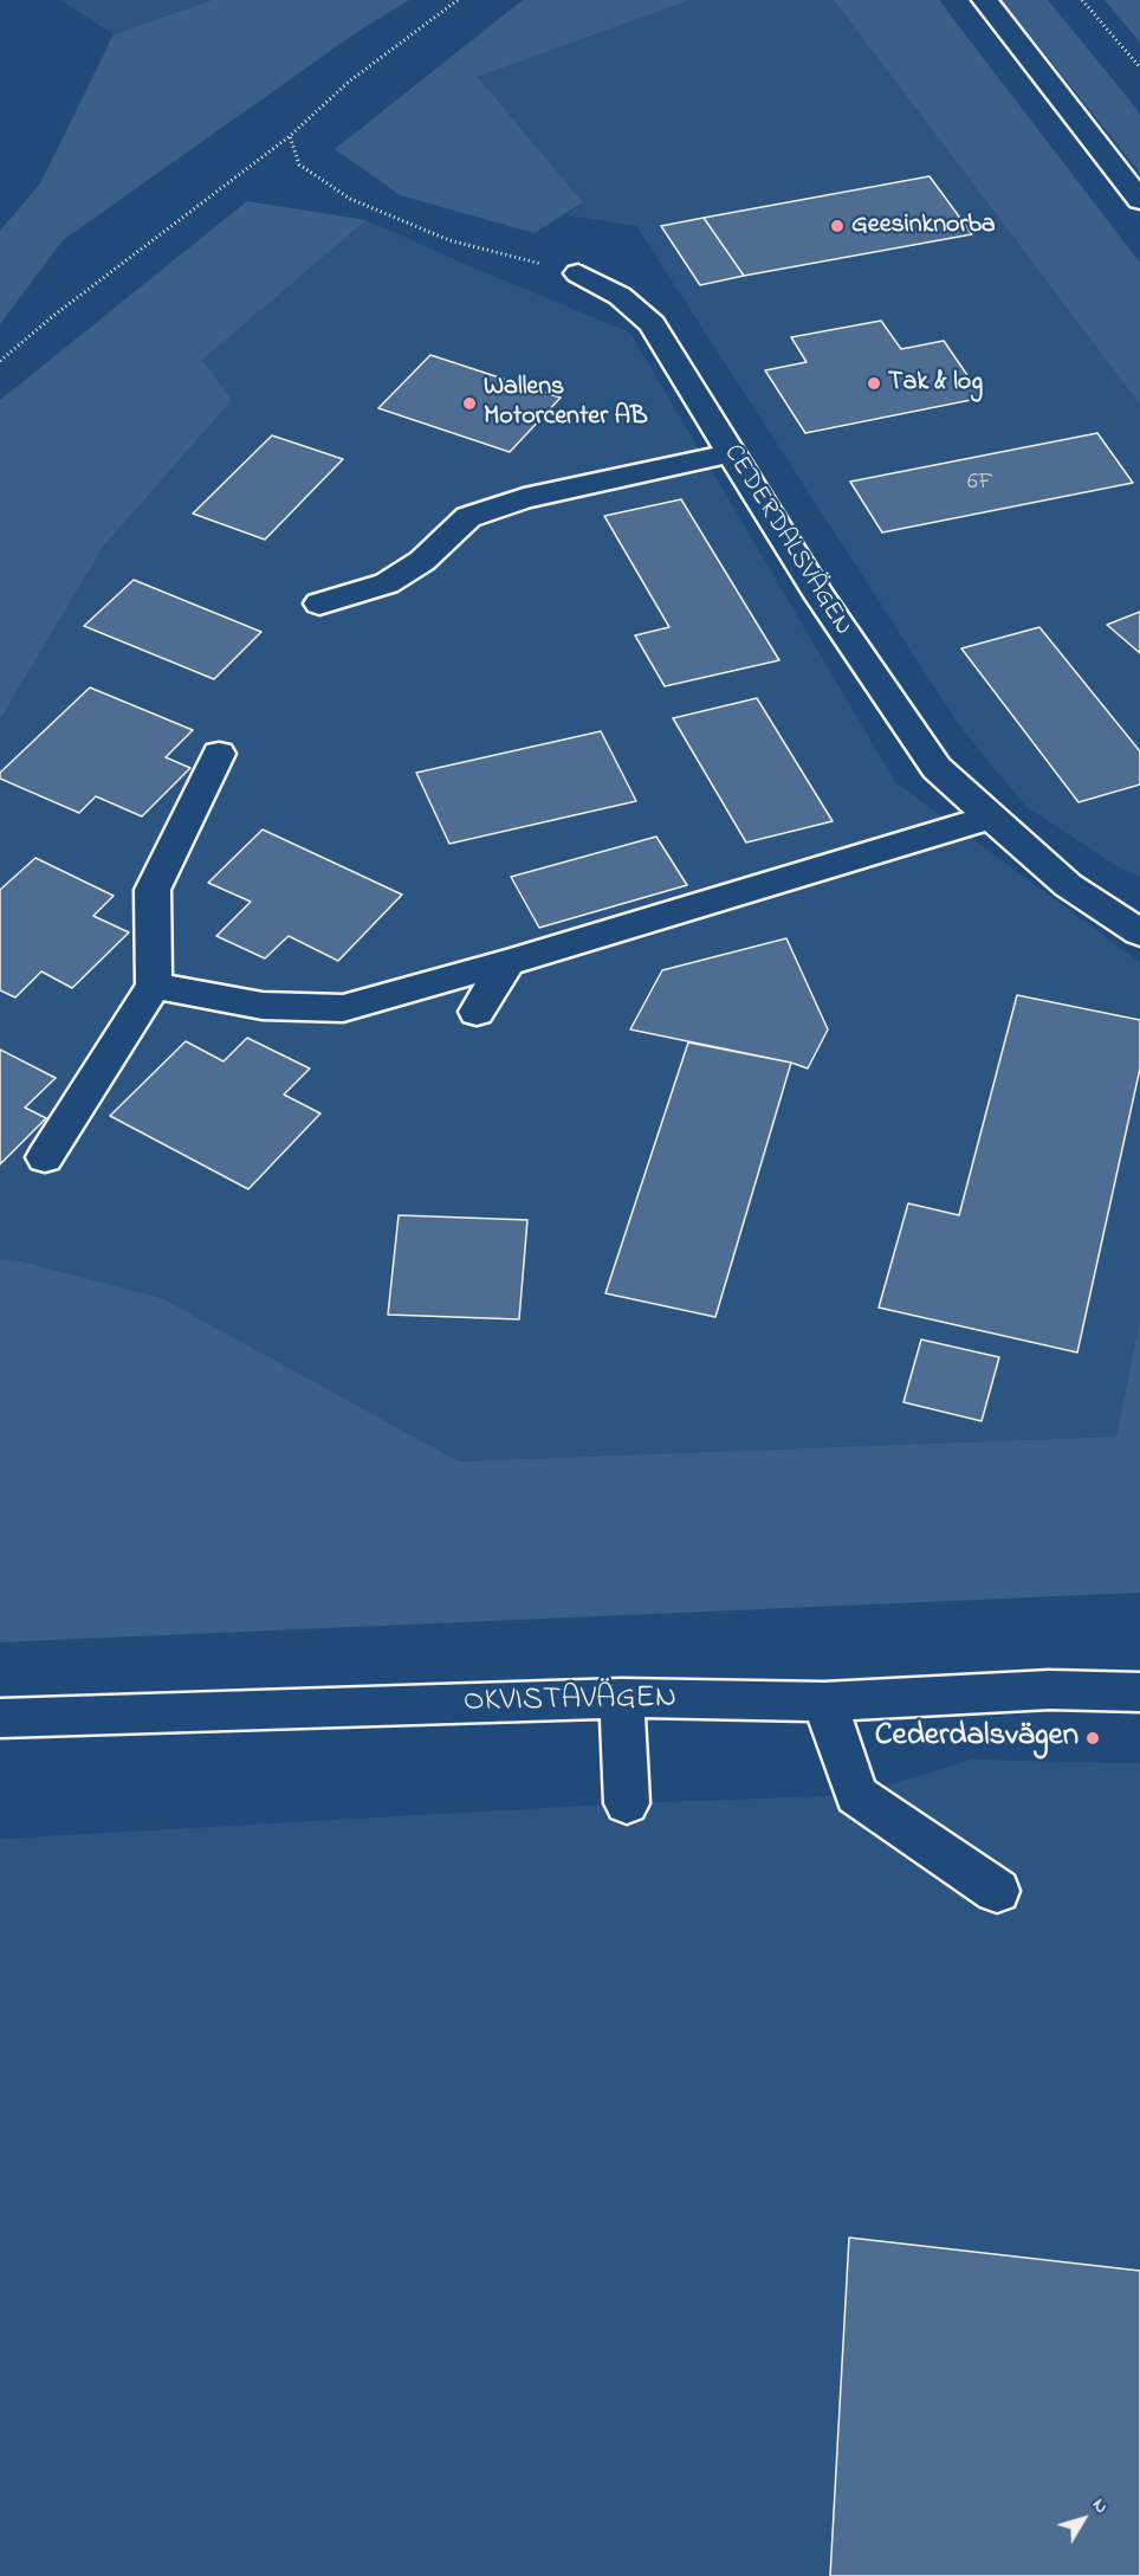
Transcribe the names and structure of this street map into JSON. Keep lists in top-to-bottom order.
{
  "streets": {
    "street": ["CEDERDALSVÄGEN", "OKVISTAVÄGEN"]
  },
  "places": [
    "Geesinknorba",
    "Tak & log",
    "Wallens Motorcenter AB",
    "Cederdalsvägen"
  ],
  "house_numbers": ["6F"],
  "north": "top right"
}
